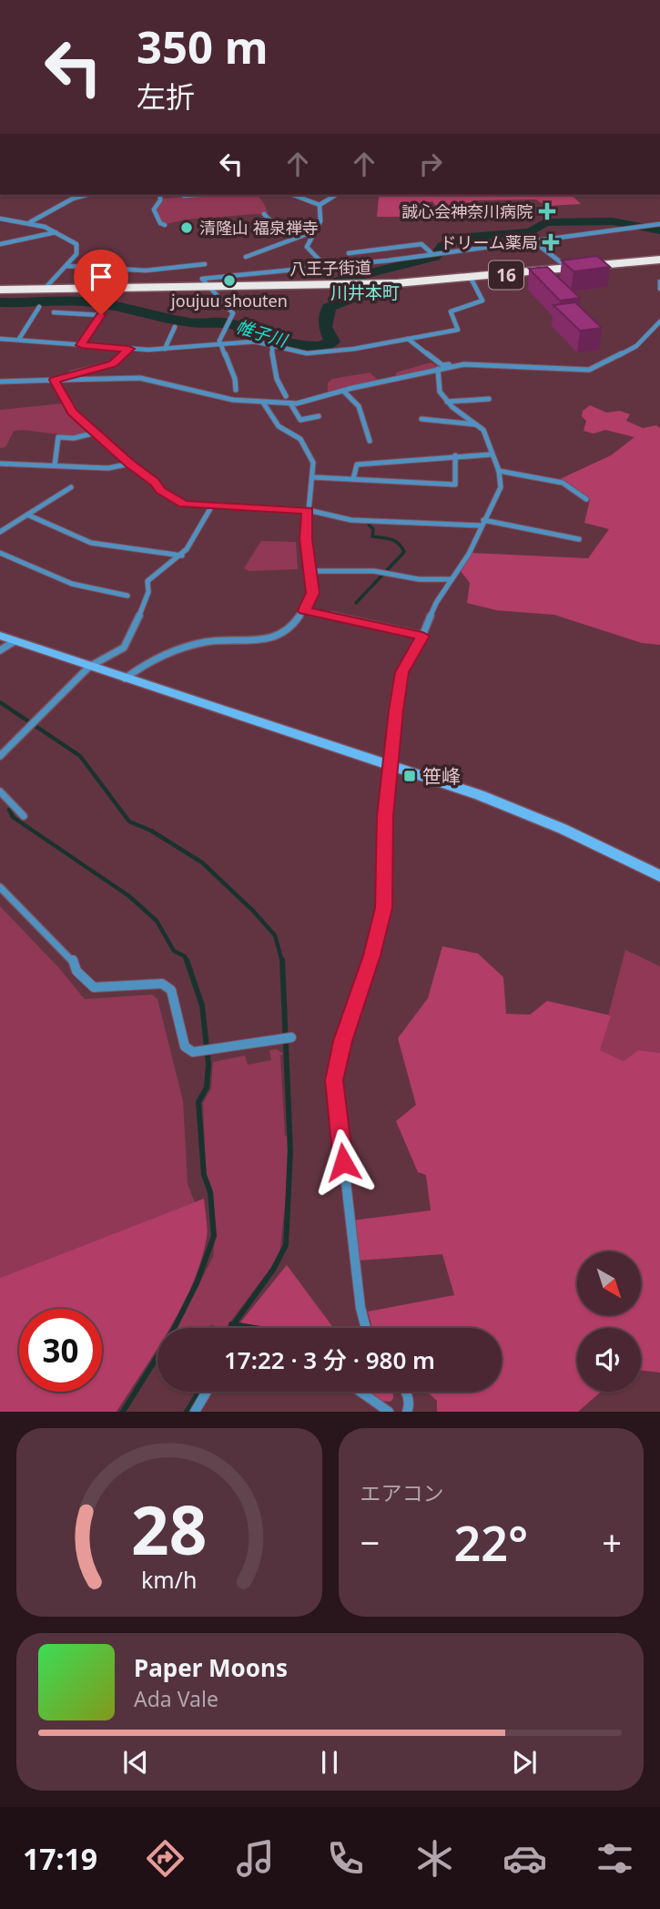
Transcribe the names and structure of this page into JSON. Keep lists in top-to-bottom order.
{
  "streets": {
    "highway": ["八王子街道", "16"]
  },
  "districts": ["川井本町"],
  "water": ["帷子川"],
  "places": {
    "health": ["誠心会神奈川病院", "ドリーム薬局"],
    "other": ["清隆山 福泉禅寺", "joujuu shouten"],
    "transit": ["笹峰"]
  },
  "north": "bottom right",
  "page": {
    "turn": ["350 m", "左折"],
    "limit": "30",
    "trip": "17:22 · 3 分 · 980 m",
    "tile": "エアコン",
    "heat": ["−", "22°", "+"],
    "song": ["Paper Moons", "Ada Vale"],
    "tabs": "17:19",
    "gauge": ["28", "km/h"]
  }
}
